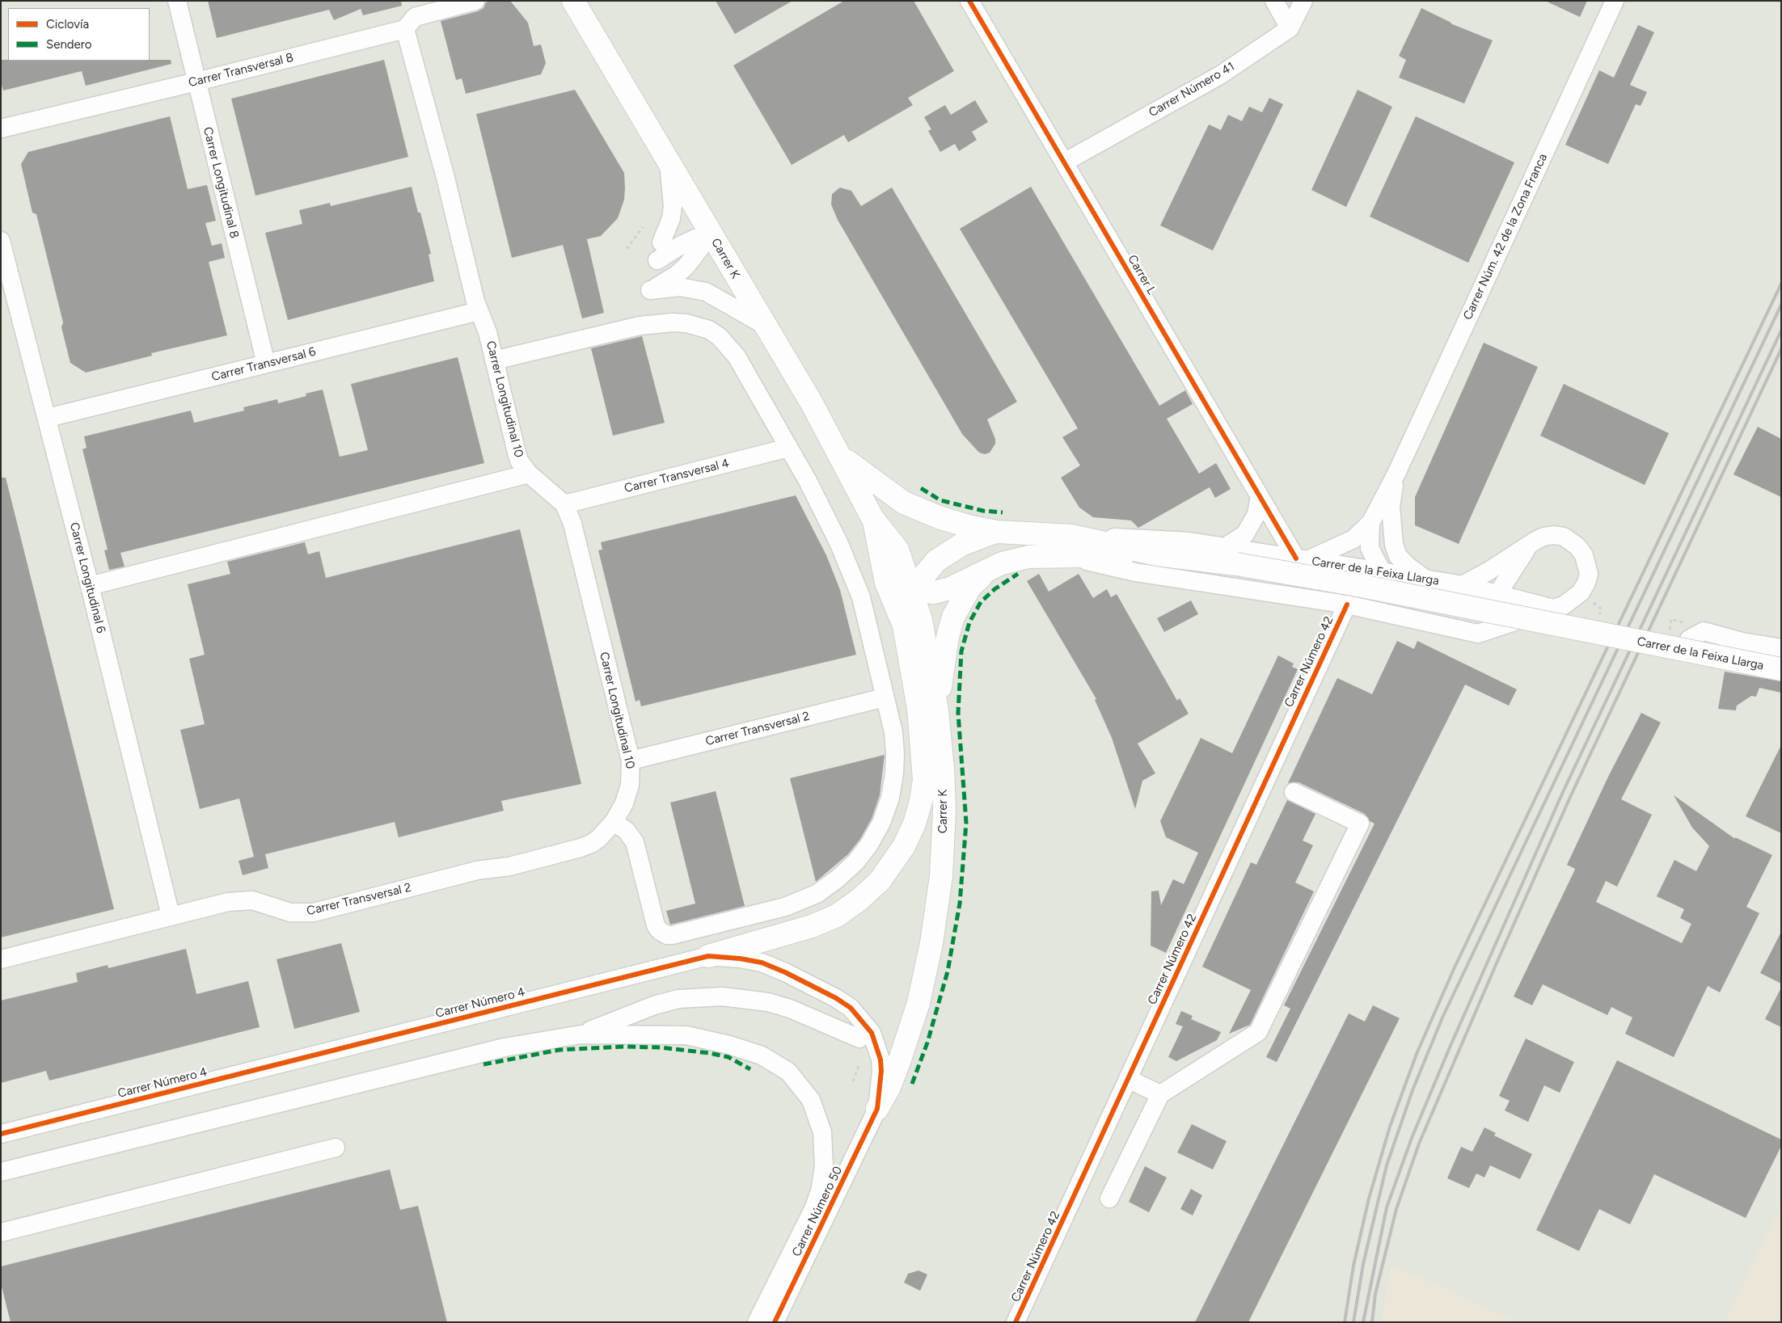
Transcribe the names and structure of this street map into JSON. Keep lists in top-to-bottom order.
{
  "streets": {
    "main road": ["Carrer K", "Carrer de la Feixa Llarga"],
    "street": [
      "Carrer Transversal 8",
      "Carrer Número 41",
      "Carrer Longitudinal 8",
      "Carrer Núm. 42 de la Zona Franca",
      "Carrer L",
      "Carrer Transversal 6",
      "Carrer Longitudinal 10",
      "Carrer Transversal 4",
      "Carrer Longitudinal 6",
      "Carrer Número 42",
      "Carrer Transversal 2",
      "Carrer Número 4",
      "Carrer Número 50"
    ]
  },
  "crossings": [
    ["Carrer Transversal 8", "Carrer Longitudinal 8"],
    ["Carrer Transversal 8", "Carrer Longitudinal 10"],
    ["Carrer Número 41", "Carrer L"],
    ["Carrer Longitudinal 8", "Carrer Transversal 6"],
    ["Carrer Núm. 42 de la Zona Franca", "Carrer L"],
    ["Carrer Núm. 42 de la Zona Franca", "Carrer de la Feixa Llarga"],
    ["Carrer K", "Carrer de la Feixa Llarga"],
    ["Carrer K", "Carrer Número 4"],
    ["Carrer K", "Carrer Número 50"],
    ["Carrer L", "Carrer de la Feixa Llarga"],
    ["Carrer Transversal 6", "Carrer Longitudinal 10"],
    ["Carrer Transversal 6", "Carrer Longitudinal 6"],
    ["Carrer Longitudinal 10", "Carrer Transversal 4"],
    ["Carrer Longitudinal 10", "Carrer Transversal 2"],
    ["Carrer de la Feixa Llarga", "Carrer Número 42"],
    ["Carrer Longitudinal 6", "Carrer Transversal 2"],
    ["Carrer Número 4", "Carrer Número 50"]
  ],
  "legend": ["Ciclovía", "Sendero"]
}
